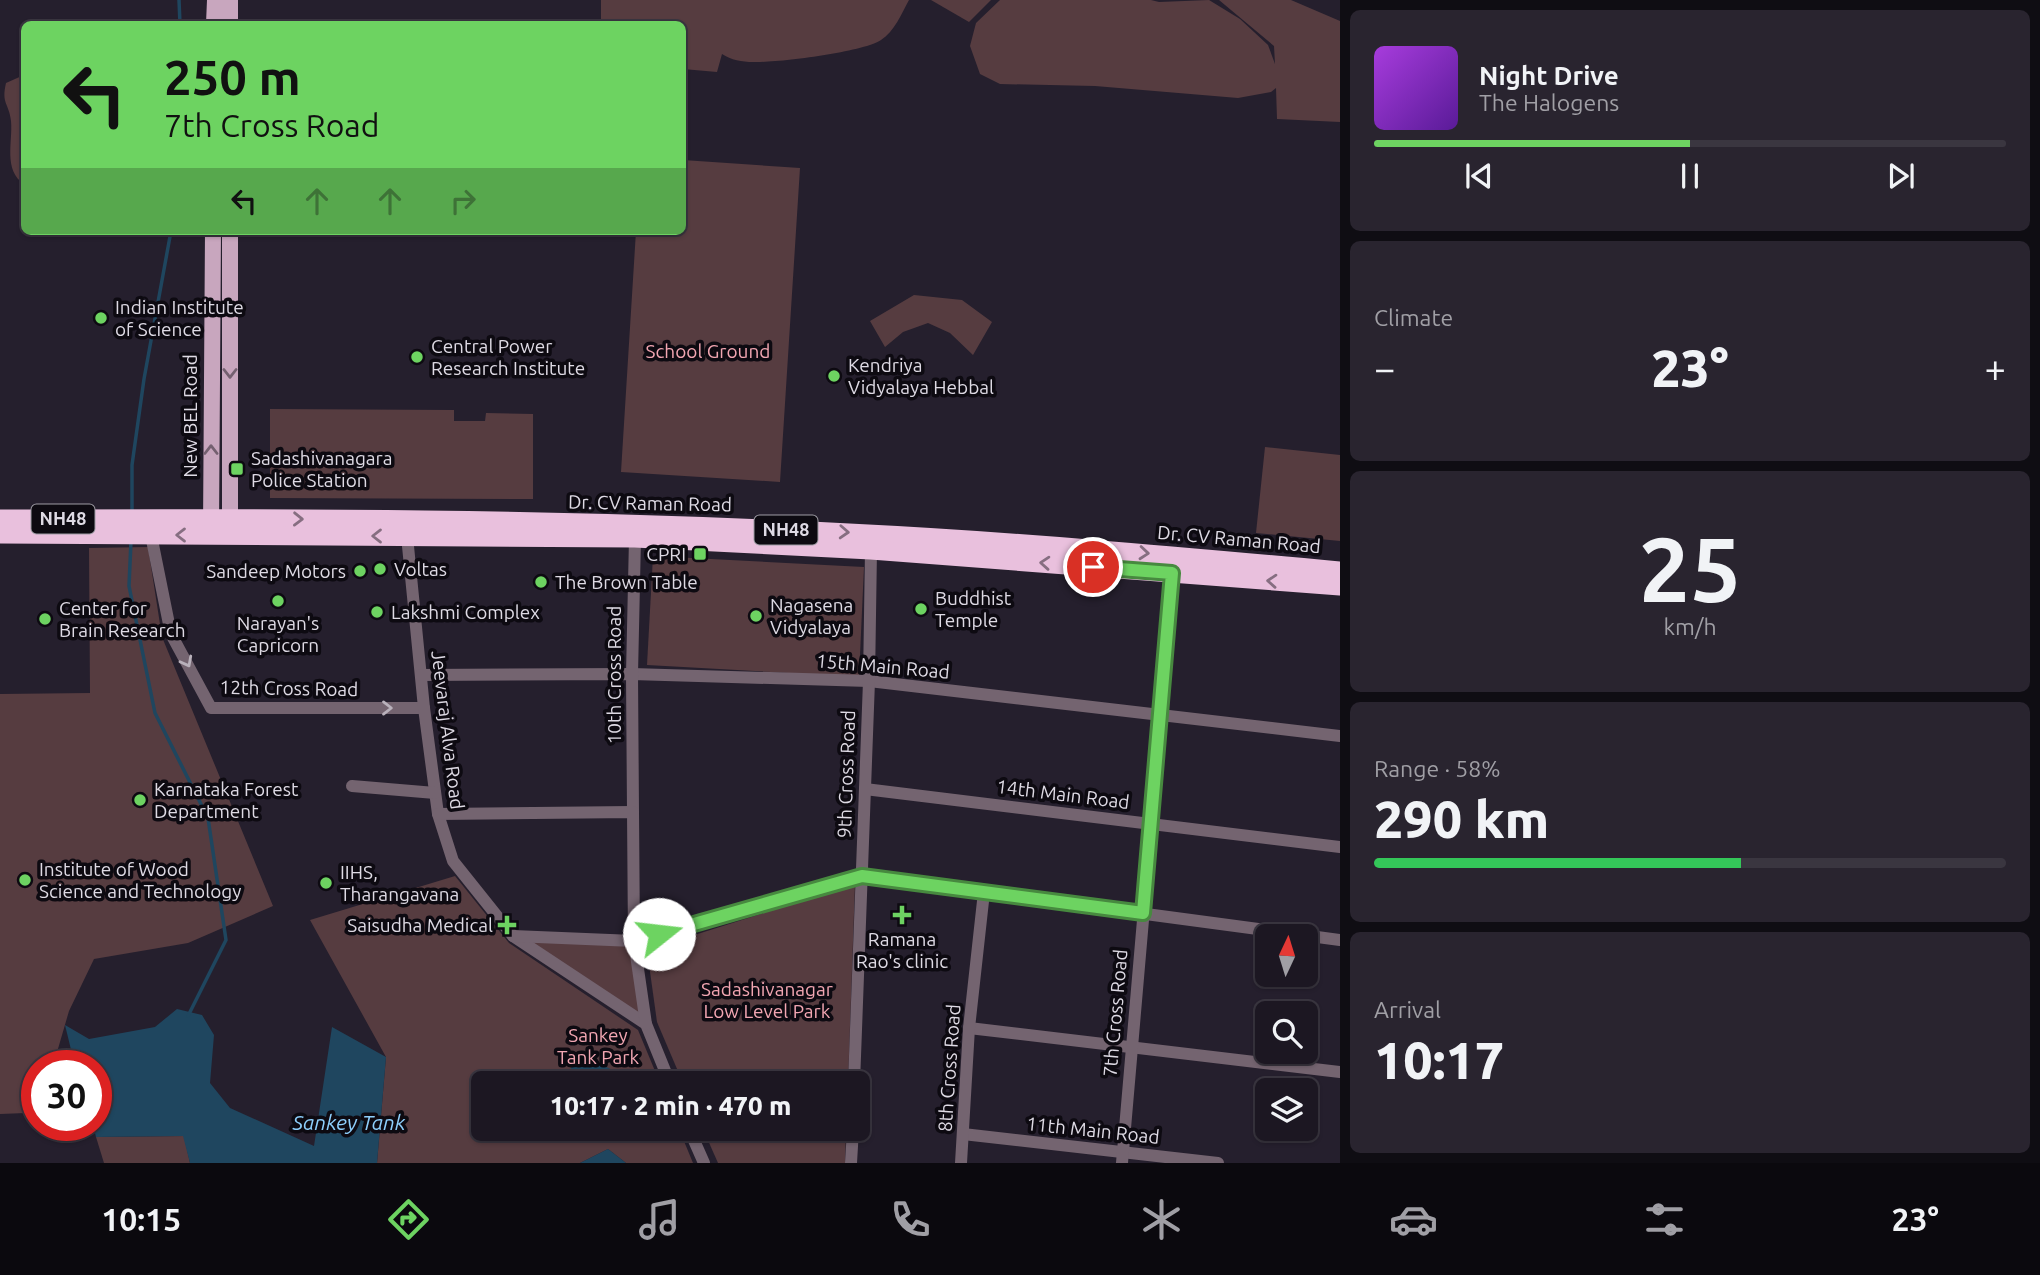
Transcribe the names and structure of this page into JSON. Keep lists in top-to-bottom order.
{
  "streets": {
    "highway": ["Dr. CV Raman Road", "NH48"],
    "main road": ["New BEL Road"],
    "street": [
      "15th Main Road",
      "10th Cross Road",
      "12th Cross Road",
      "Jeevaraj Alva Road",
      "9th Cross Road",
      "14th Main Road",
      "7th Cross Road",
      "8th Cross Road",
      "11th Main Road"
    ]
  },
  "crossings": [
    ["New BEL Road", "Dr. CV Raman Road"],
    ["Dr. CV Raman Road", "10th Cross Road"],
    ["Dr. CV Raman Road", "12th Cross Road"],
    ["Dr. CV Raman Road", "Jeevaraj Alva Road"],
    ["Dr. CV Raman Road", "9th Cross Road"],
    ["Dr. CV Raman Road", "7th Cross Road"],
    ["15th Main Road", "10th Cross Road"],
    ["15th Main Road", "Jeevaraj Alva Road"],
    ["15th Main Road", "9th Cross Road"],
    ["15th Main Road", "7th Cross Road"],
    ["10th Cross Road", "Jeevaraj Alva Road"],
    ["12th Cross Road", "Jeevaraj Alva Road"],
    ["9th Cross Road", "14th Main Road"],
    ["14th Main Road", "7th Cross Road"],
    ["7th Cross Road", "11th Main Road"],
    ["8th Cross Road", "11th Main Road"]
  ],
  "one_way": ["12th Cross Road"],
  "water": ["Sankey Tank"],
  "parks": ["School Ground", "Sadashivanagar Low Level Park", "Sankey Tank Park"],
  "places": {
    "other": [
      "Indian Institute of Science",
      "Central Power Research Institute",
      "Kendriya Vidyalaya Hebbal",
      "Voltas",
      "Sandeep Motors",
      "The Brown Table",
      "Narayan's Capricorn",
      "Buddhist Temple",
      "Lakshmi Complex",
      "Nagasena Vidyalaya",
      "Center for Brain Research",
      "Karnataka Forest Department",
      "Institute of Wood Science and Technology",
      "IIHS, Tharangavana"
    ],
    "transit": ["Sadashivanagara Police Station", "CPRI"],
    "health": ["Ramana Rao's clinic", "Saisudha Medical"]
  },
  "north": "top",
  "page": {
    "turn": ["250 m", "7th Cross Road"],
    "song": ["Night Drive", "The Halogens"],
    "tile": [
      "Climate",
      ["25", "km/h"],
      ["Range · 58%", "290 km"],
      ["Arrival", "10:17"]
    ],
    "heat": ["−", "23°", "+"],
    "limit": "30",
    "trip": "10:17 · 2 min · 470 m",
    "tabs": ["10:15", "23°"]
  }
}
